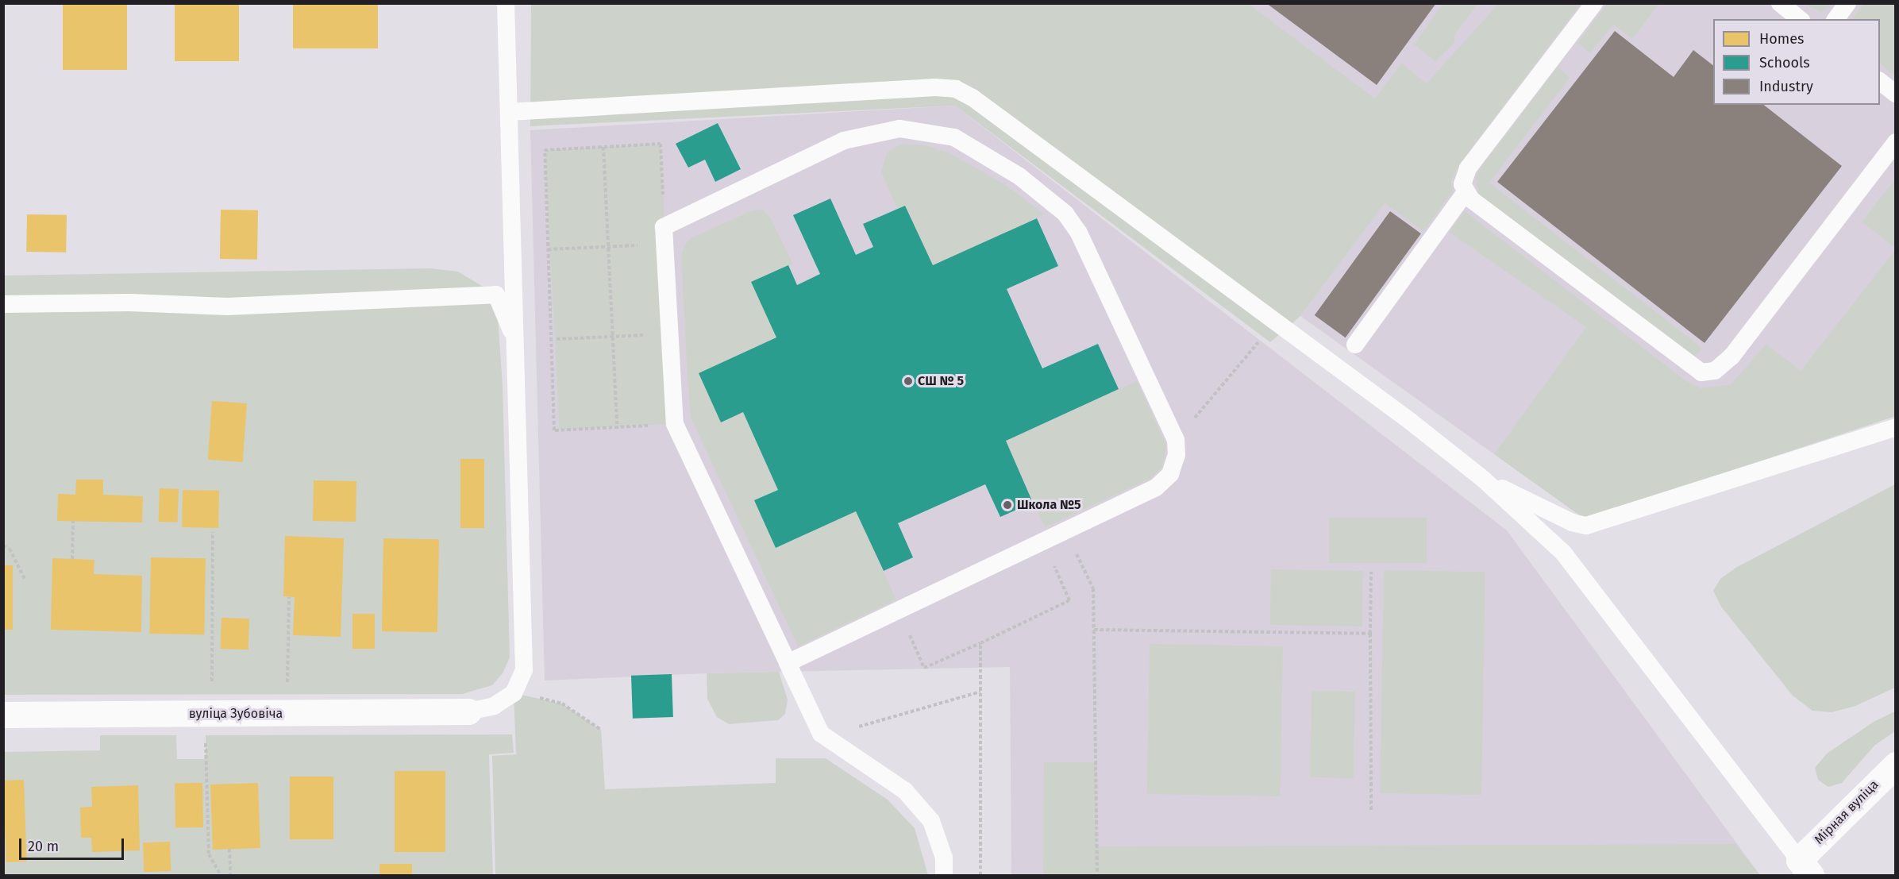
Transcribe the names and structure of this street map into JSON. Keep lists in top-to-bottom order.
{
  "streets": {
    "street": ["вуліца Зубовіча", "Мірная вуліца"]
  },
  "places": ["СШ № 5", "Школа №5"],
  "legend": ["Homes", "Schools", "Industry"],
  "scale_bar": "20 m"
}
